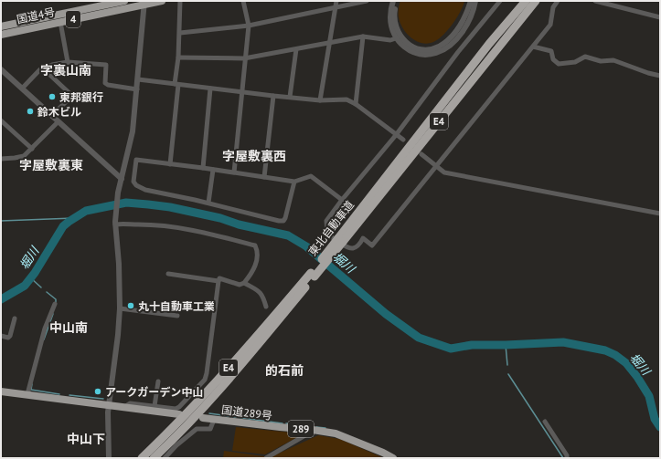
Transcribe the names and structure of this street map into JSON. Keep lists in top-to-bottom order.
{
  "streets": {
    "highway": [
      "国道4号",
      "4",
      "E4",
      "東北自動車道",
      "国道289号",
      "289"
    ]
  },
  "districts": [
    "字裏山南",
    "字屋敷裏西",
    "字屋敷裏東",
    "中山南",
    "的石前",
    "中山下"
  ],
  "water": ["堀川"],
  "places": [
    "東邦銀行",
    "鈴木ビル",
    "丸十自動車工業",
    "アークガーデン中山"
  ]
}
